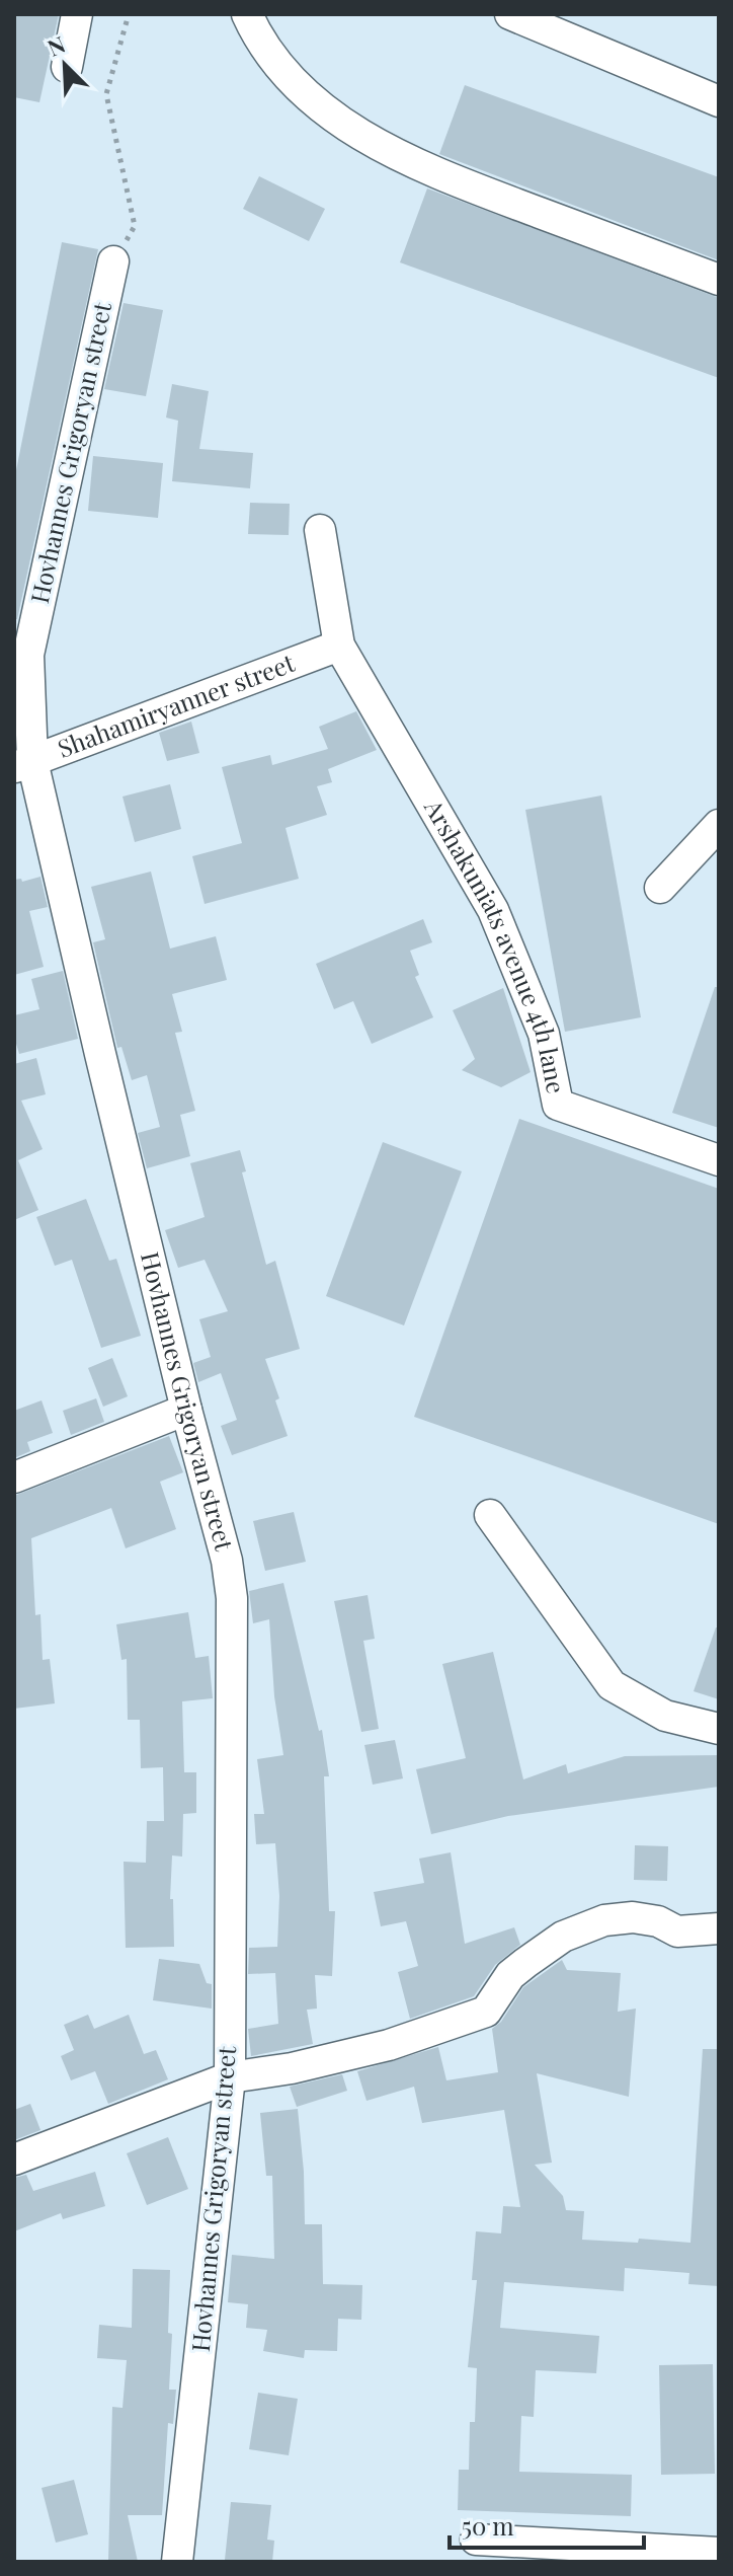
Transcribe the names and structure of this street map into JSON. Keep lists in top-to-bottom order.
{
  "streets": {
    "street": ["Hovhannes Grigoryan street", "Shahamiryanner street", "Arshakuniats avenue 4th lane"]
  },
  "crossings": [
    ["Hovhannes Grigoryan street", "Shahamiryanner street"],
    ["Shahamiryanner street", "Arshakuniats avenue 4th lane"]
  ],
  "scale_bar": "50 m",
  "north": "top left"
}
